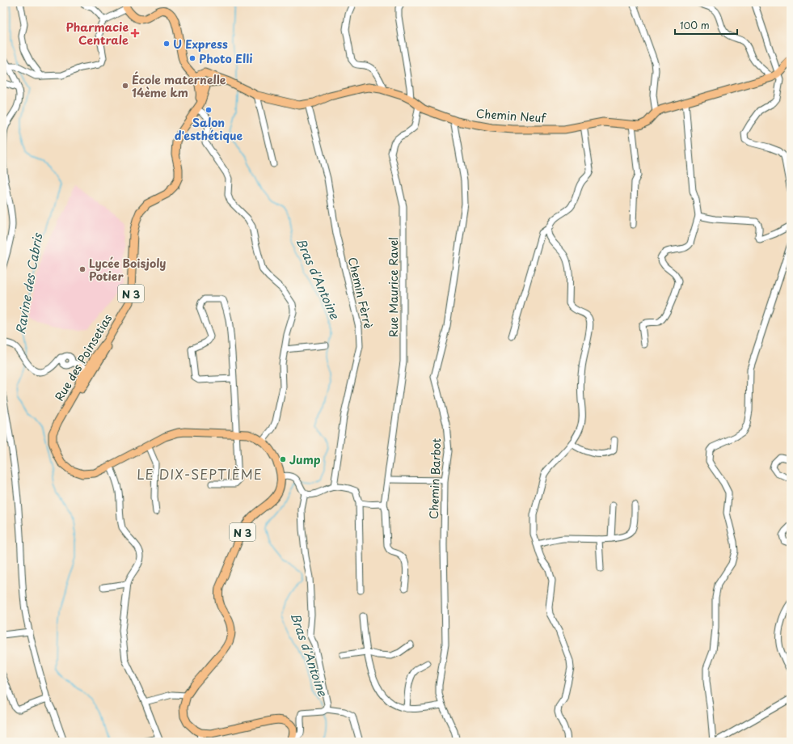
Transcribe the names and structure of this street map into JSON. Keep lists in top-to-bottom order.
{
  "streets": {
    "main road": ["Chemin Neuf", "N 3", "Rue des Poinsetias"],
    "street": ["Rue Maurice Ravel", "Chemin Fèrrè", "Chemin Barbot"]
  },
  "crossings": [
    ["Chemin Neuf", "Rue Maurice Ravel"],
    ["Chemin Neuf", "Chemin Fèrrè"],
    ["Chemin Neuf", "Rue des Poinsetias"],
    ["Chemin Neuf", "Chemin Barbot"]
  ],
  "districts": ["LE DIX-SEPTIÈME"],
  "water": ["Bras d'Antoine", "Ravine des Cabris"],
  "places": {
    "health": ["Pharmacie Centrale"],
    "other": [
      "U Express",
      "Photo Elli",
      "École maternelle 14ème km",
      "Salon d'esthétique",
      "Lycée Boisjoly Potier",
      "Jump"
    ]
  },
  "scale_bar": "100 m"
}
